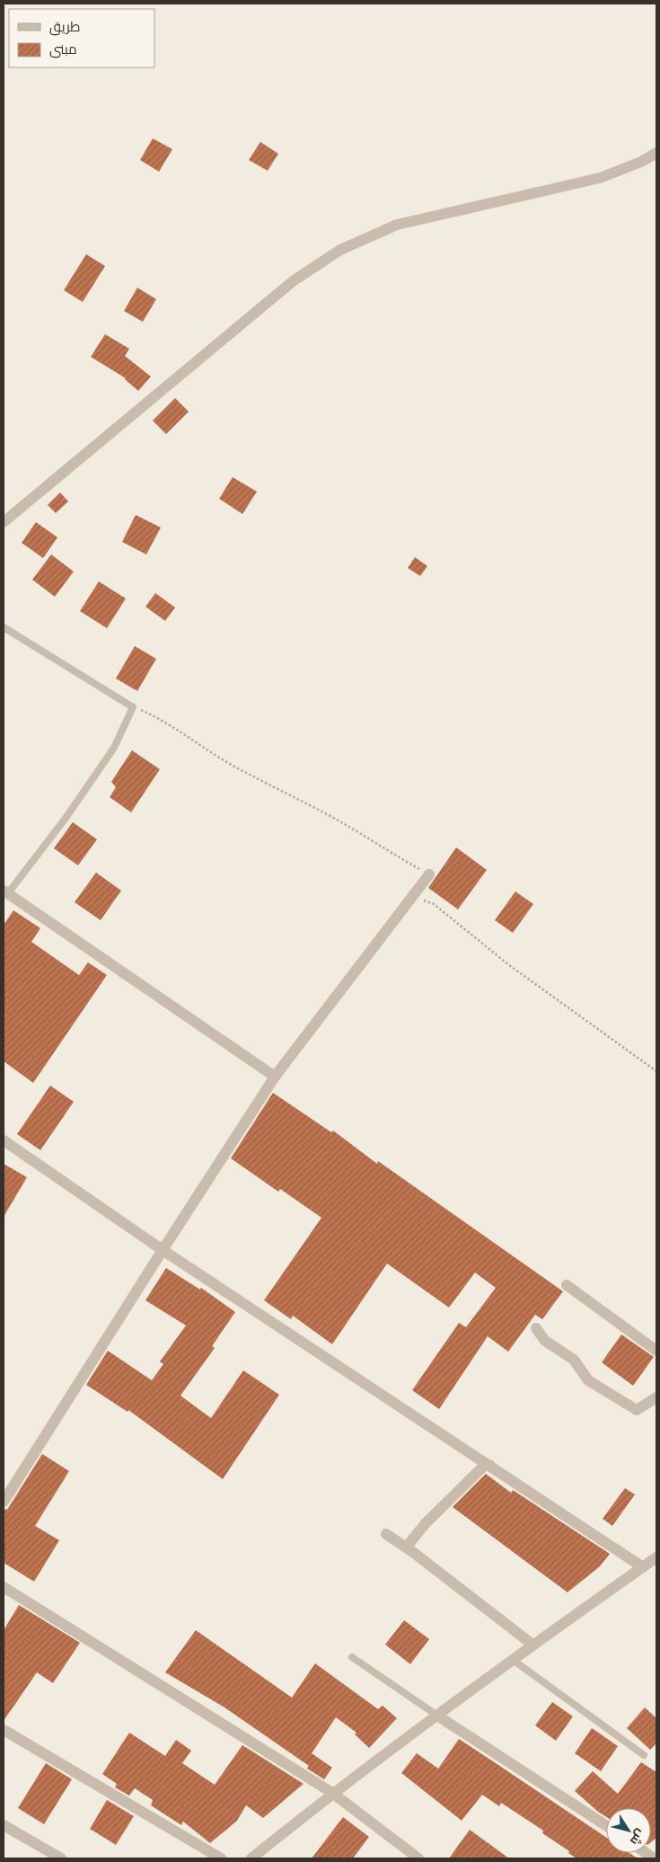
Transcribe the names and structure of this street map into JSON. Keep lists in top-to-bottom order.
{
  "legend": ["طريق", "مبنى"],
  "north": "bottom right"
}
